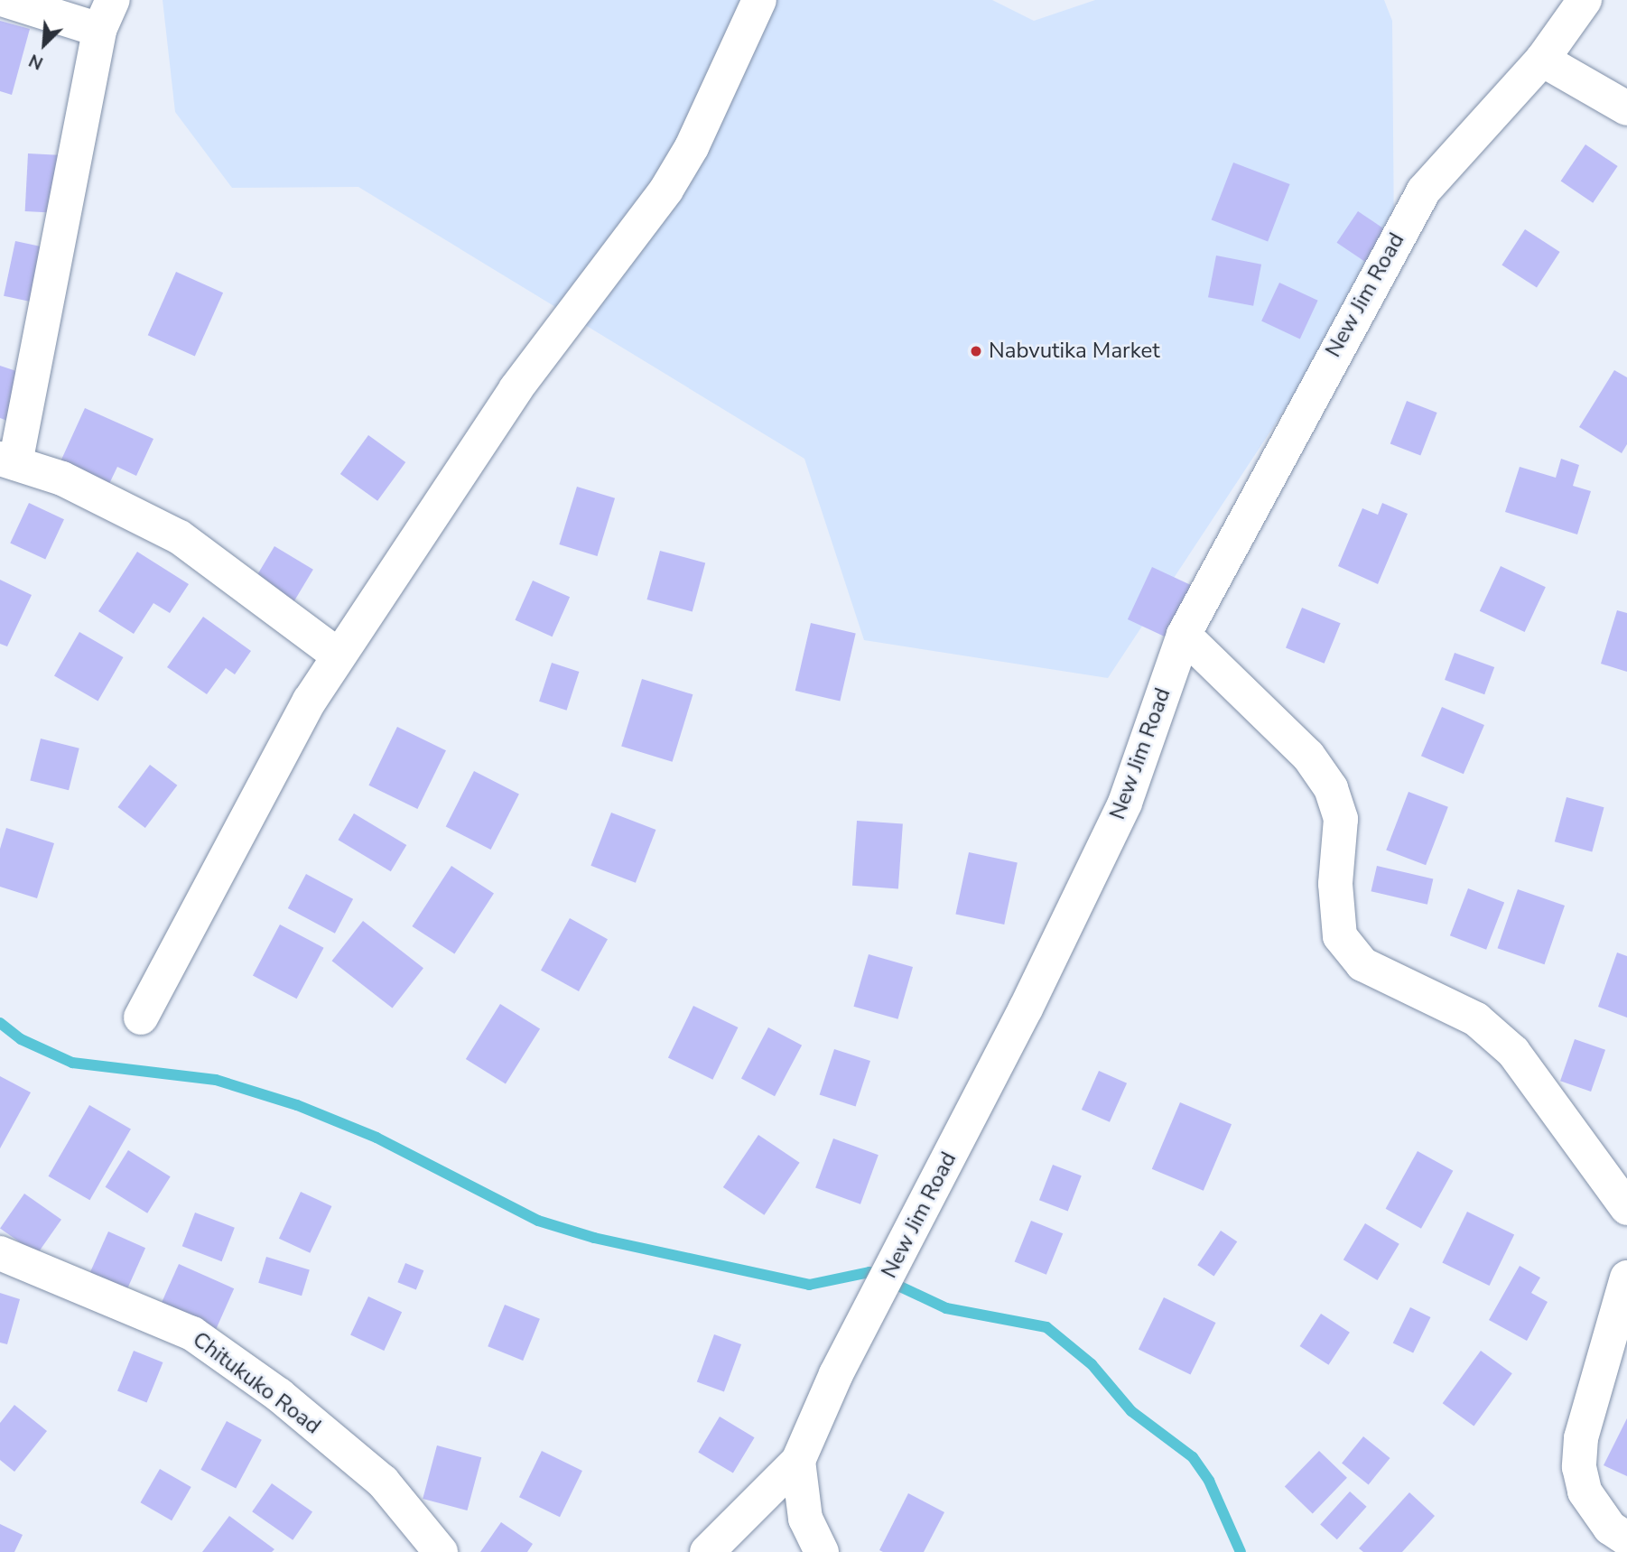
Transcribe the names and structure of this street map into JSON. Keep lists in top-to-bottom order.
{
  "streets": {
    "street": ["New Jim Road", "Chitukuko Road"]
  },
  "places": ["Nabvutika Market"],
  "north": "bottom left"
}
